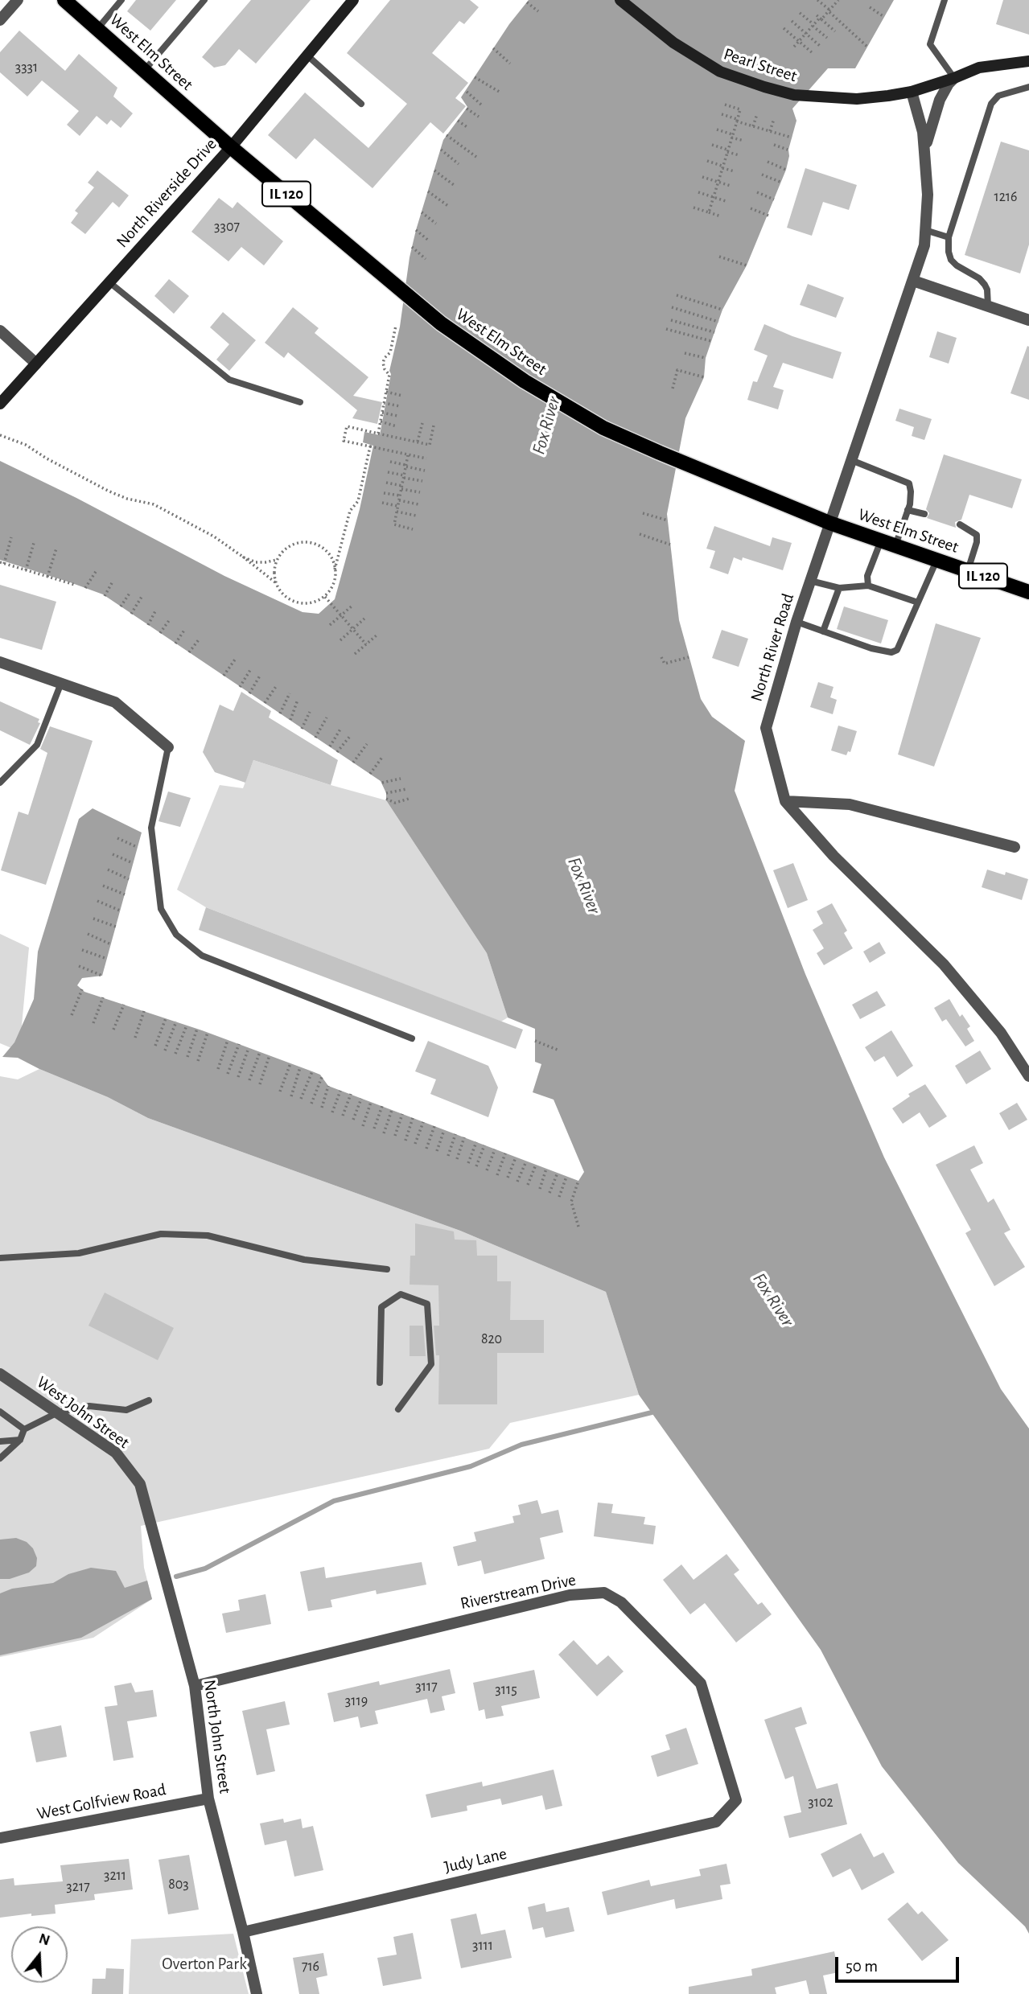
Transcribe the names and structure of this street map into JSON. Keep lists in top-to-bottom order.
{
  "streets": {
    "main road": ["West Elm Street", "IL 120"],
    "street": [
      "Pearl Street",
      "North Riverside Drive",
      "North River Road",
      "West John Street",
      "Riverstream Drive",
      "North John Street",
      "West Golfview Road",
      "Judy Lane"
    ]
  },
  "crossings": [
    ["West Elm Street", "North Riverside Drive"],
    ["West Elm Street", "North River Road"],
    ["Pearl Street", "North River Road"],
    ["West John Street", "North John Street"],
    ["Riverstream Drive", "North John Street"],
    ["Riverstream Drive", "Judy Lane"],
    ["North John Street", "West Golfview Road"],
    ["North John Street", "Judy Lane"]
  ],
  "water": ["Fox River"],
  "parks": ["Overton Park"],
  "house_numbers": [
    "3331",
    "1216",
    "3307",
    "820",
    "3117",
    "3115",
    "3119",
    "3102",
    "3211",
    "803",
    "3217",
    "3111",
    "716"
  ],
  "scale_bar": "50 m",
  "north": "top"
}
